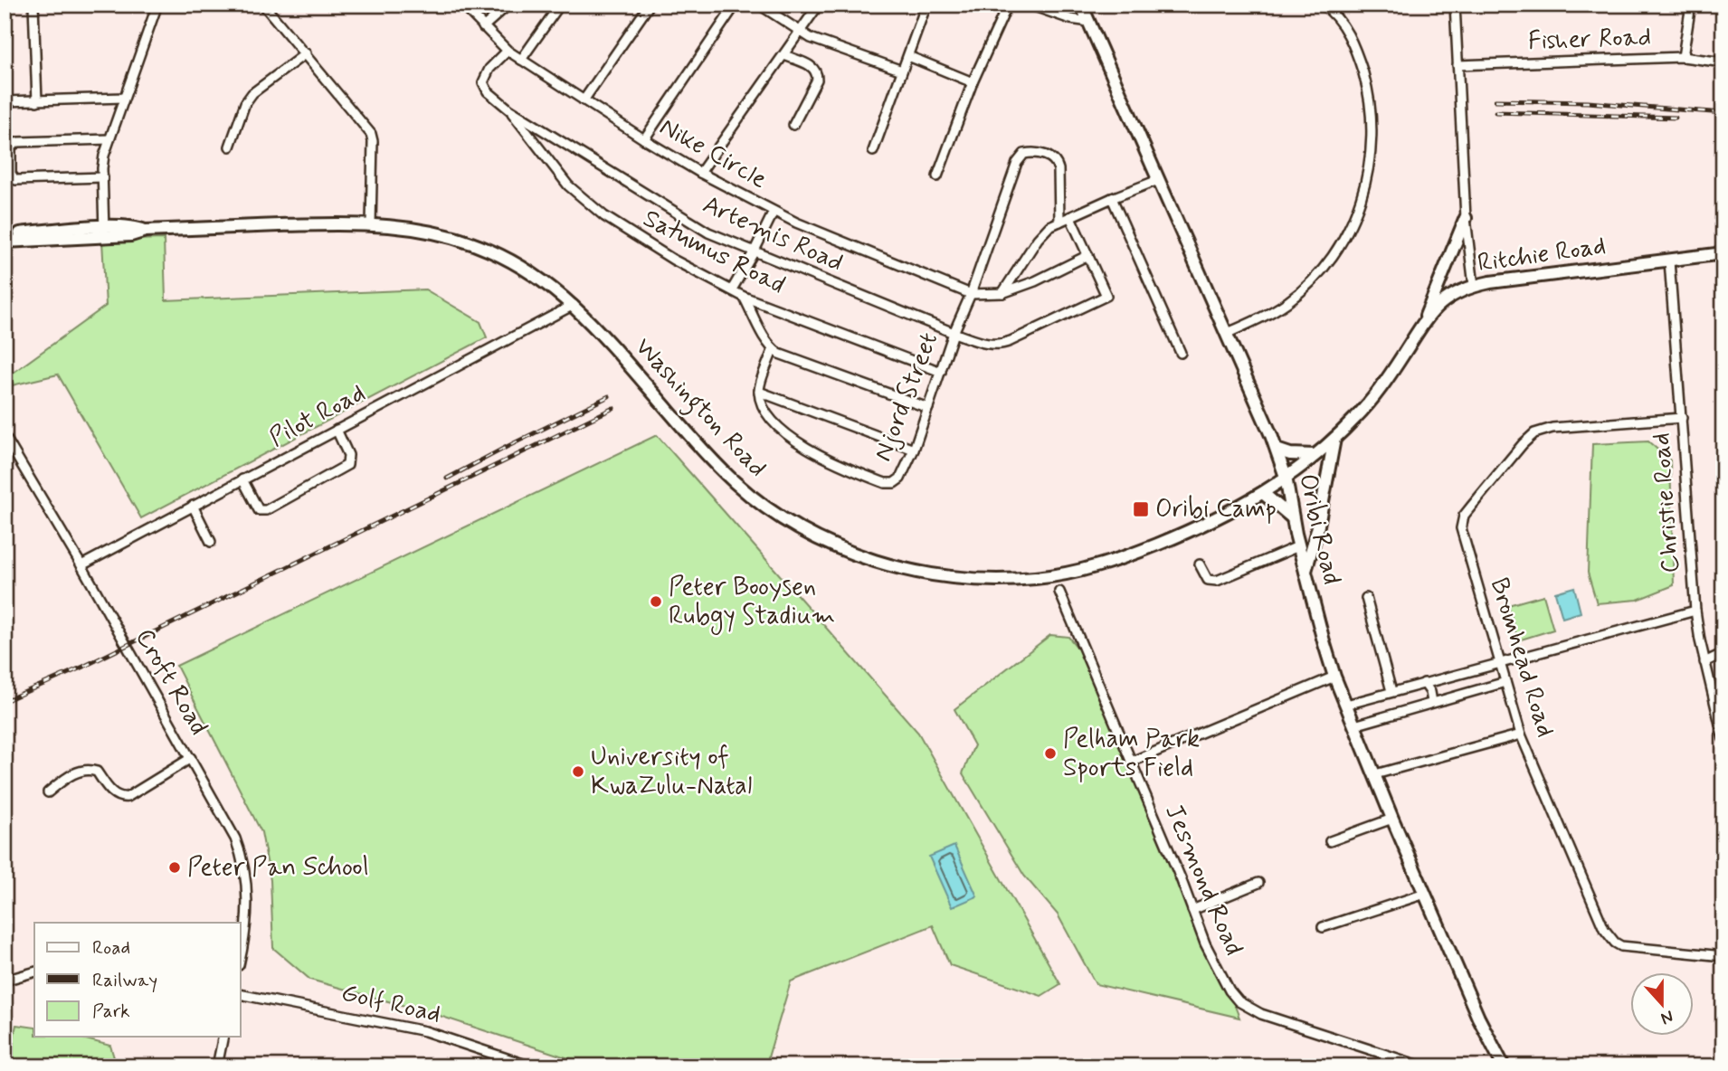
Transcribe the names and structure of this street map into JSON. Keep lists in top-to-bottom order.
{
  "streets": {
    "main road": ["Ritchie Road", "Washington Road", "Oribi Road"],
    "street": [
      "Fisher Road",
      "Nike Circle",
      "Artemis Road",
      "Satumus Road",
      "Njord Street",
      "Pilot Road",
      "Christie Road",
      "Bromhead Road",
      "Croft Road",
      "Jesmond Road",
      "Golf Road"
    ]
  },
  "crossings": [
    ["Nike Circle", "Artemis Road"],
    ["Nike Circle", "Njord Street"],
    ["Artemis Road", "Satumus Road"],
    ["Artemis Road", "Njord Street"],
    ["Satumus Road", "Njord Street"],
    ["Ritchie Road", "Washington Road"],
    ["Ritchie Road", "Christie Road"],
    ["Washington Road", "Pilot Road"],
    ["Washington Road", "Oribi Road"],
    ["Pilot Road", "Croft Road"],
    ["Christie Road", "Bromhead Road"]
  ],
  "places": {
    "transit": ["Oribi Camp"],
    "other": [
      "Peter Booysen Rubgy Stadium",
      "Pelham Park Sports Field",
      "University of KwaZulu-Natal",
      "Peter Pan School"
    ]
  },
  "legend": ["Road", "Railway", "Park"],
  "north": "bottom"
}
